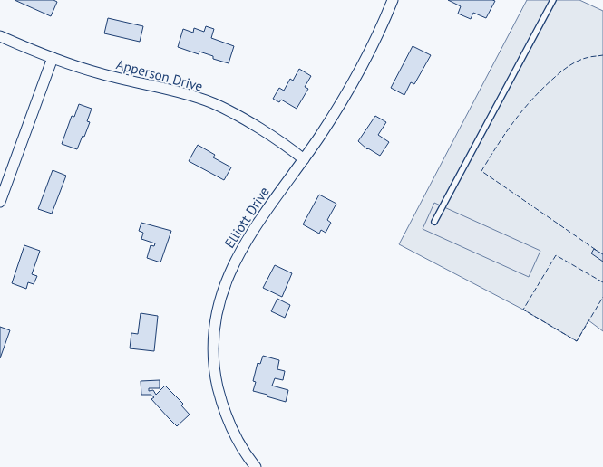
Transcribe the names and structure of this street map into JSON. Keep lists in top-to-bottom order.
{
  "streets": {
    "street": ["Apperson Drive", "Elliott Drive"]
  },
  "crossings": [
    ["Apperson Drive", "Elliott Drive"]
  ]
}
